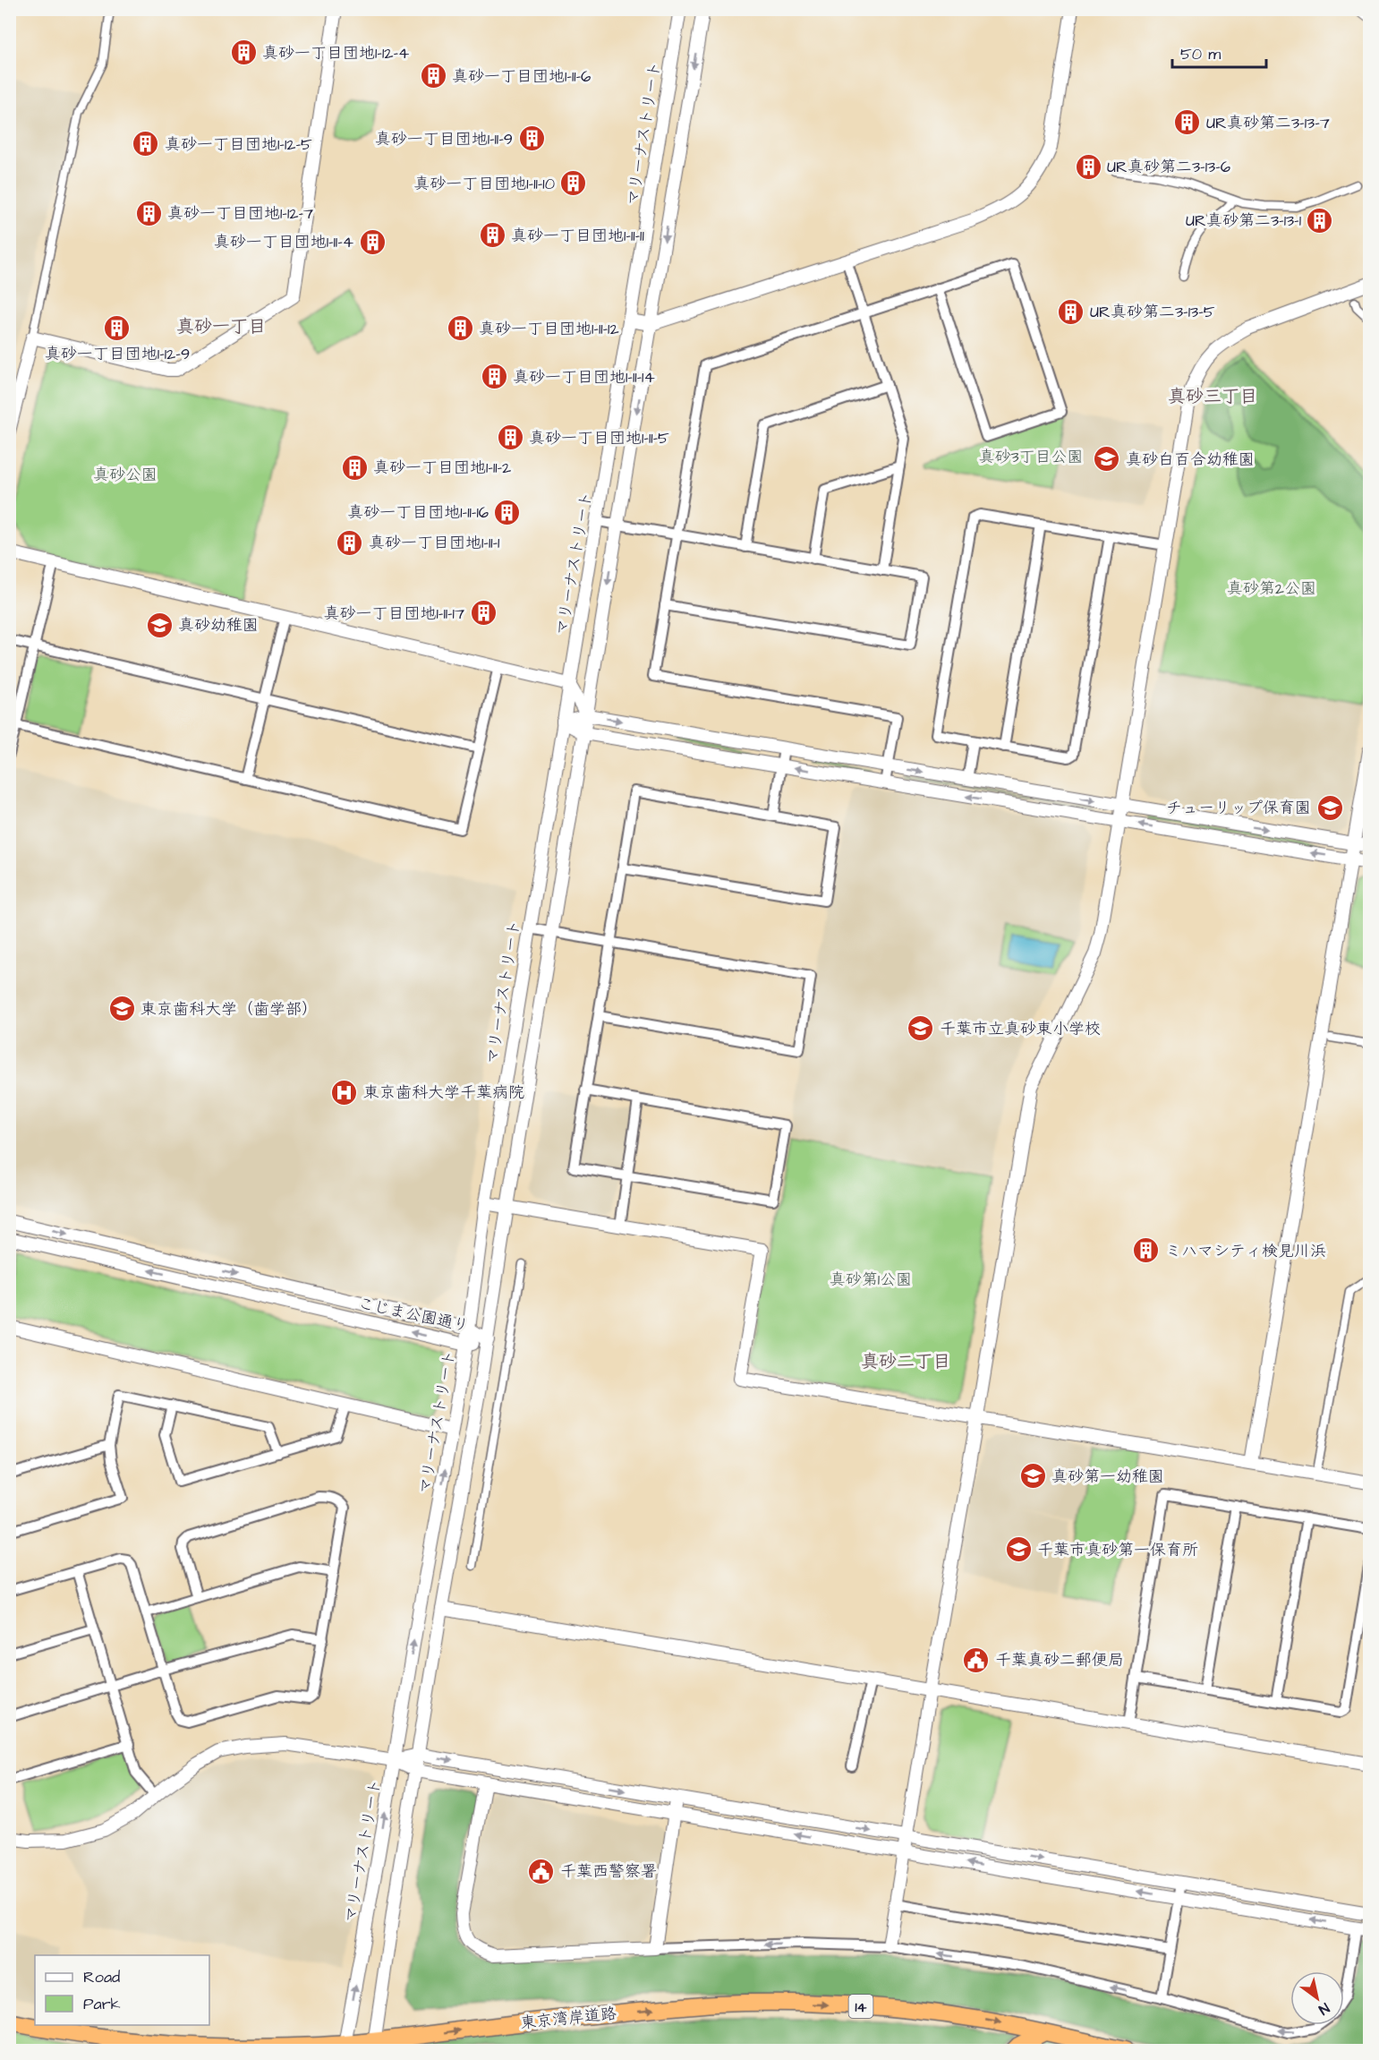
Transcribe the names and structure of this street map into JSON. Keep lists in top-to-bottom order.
{
  "streets": {
    "highway": ["14", "東京湾岸道路"],
    "street": ["マリーナストリート", "こじま公園通り"]
  },
  "crossings": [
    ["マリーナストリート", "こじま公園通り"],
    ["マリーナストリート", "東京湾岸道路"]
  ],
  "one_way": ["東京湾岸道路"],
  "districts": ["真砂一丁目", "真砂三丁目", "真砂二丁目"],
  "parks": [
    "真砂3丁目公園",
    "真砂公園",
    "真砂第2公園",
    "真砂第1公園"
  ],
  "places": {
    "building": [
      "真砂一丁目団地1-12-4",
      "真砂一丁目団地1-11-6",
      "UR真砂第二3-13-7",
      "真砂一丁目団地1-11-9",
      "真砂一丁目団地1-12-5",
      "UR真砂第二3-13-6",
      "真砂一丁目団地1-11-10",
      "真砂一丁目団地1-12-7",
      "UR真砂第二3-13-1",
      "真砂一丁目団地1-11-11",
      "真砂一丁目団地1-11-4",
      "UR真砂第二3-13-5",
      "真砂一丁目団地1-12-9",
      "真砂一丁目団地1-11-12",
      "真砂一丁目団地1-11-14",
      "真砂一丁目団地1-11-5",
      "真砂一丁目団地1-11-2",
      "真砂一丁目団地1-11-16",
      "真砂一丁目団地1-11-1",
      "真砂一丁目団地1-11-17",
      "ミハマシティ検見川浜"
    ],
    "school or university": [
      "真砂白百合幼稚園",
      "真砂幼稚園",
      "チューリップ保育園",
      "東京歯科大学（歯学部）",
      "千葉市立真砂東小学校",
      "真砂第一幼稚園",
      "千葉市真砂第一保育所"
    ],
    "hospital": ["東京歯科大学千葉病院"],
    "public building": ["千葉真砂二郵便局", "千葉西警察署"]
  },
  "legend": ["Road", "Park"],
  "scale_bar": "50 m",
  "north": "bottom right"
}
